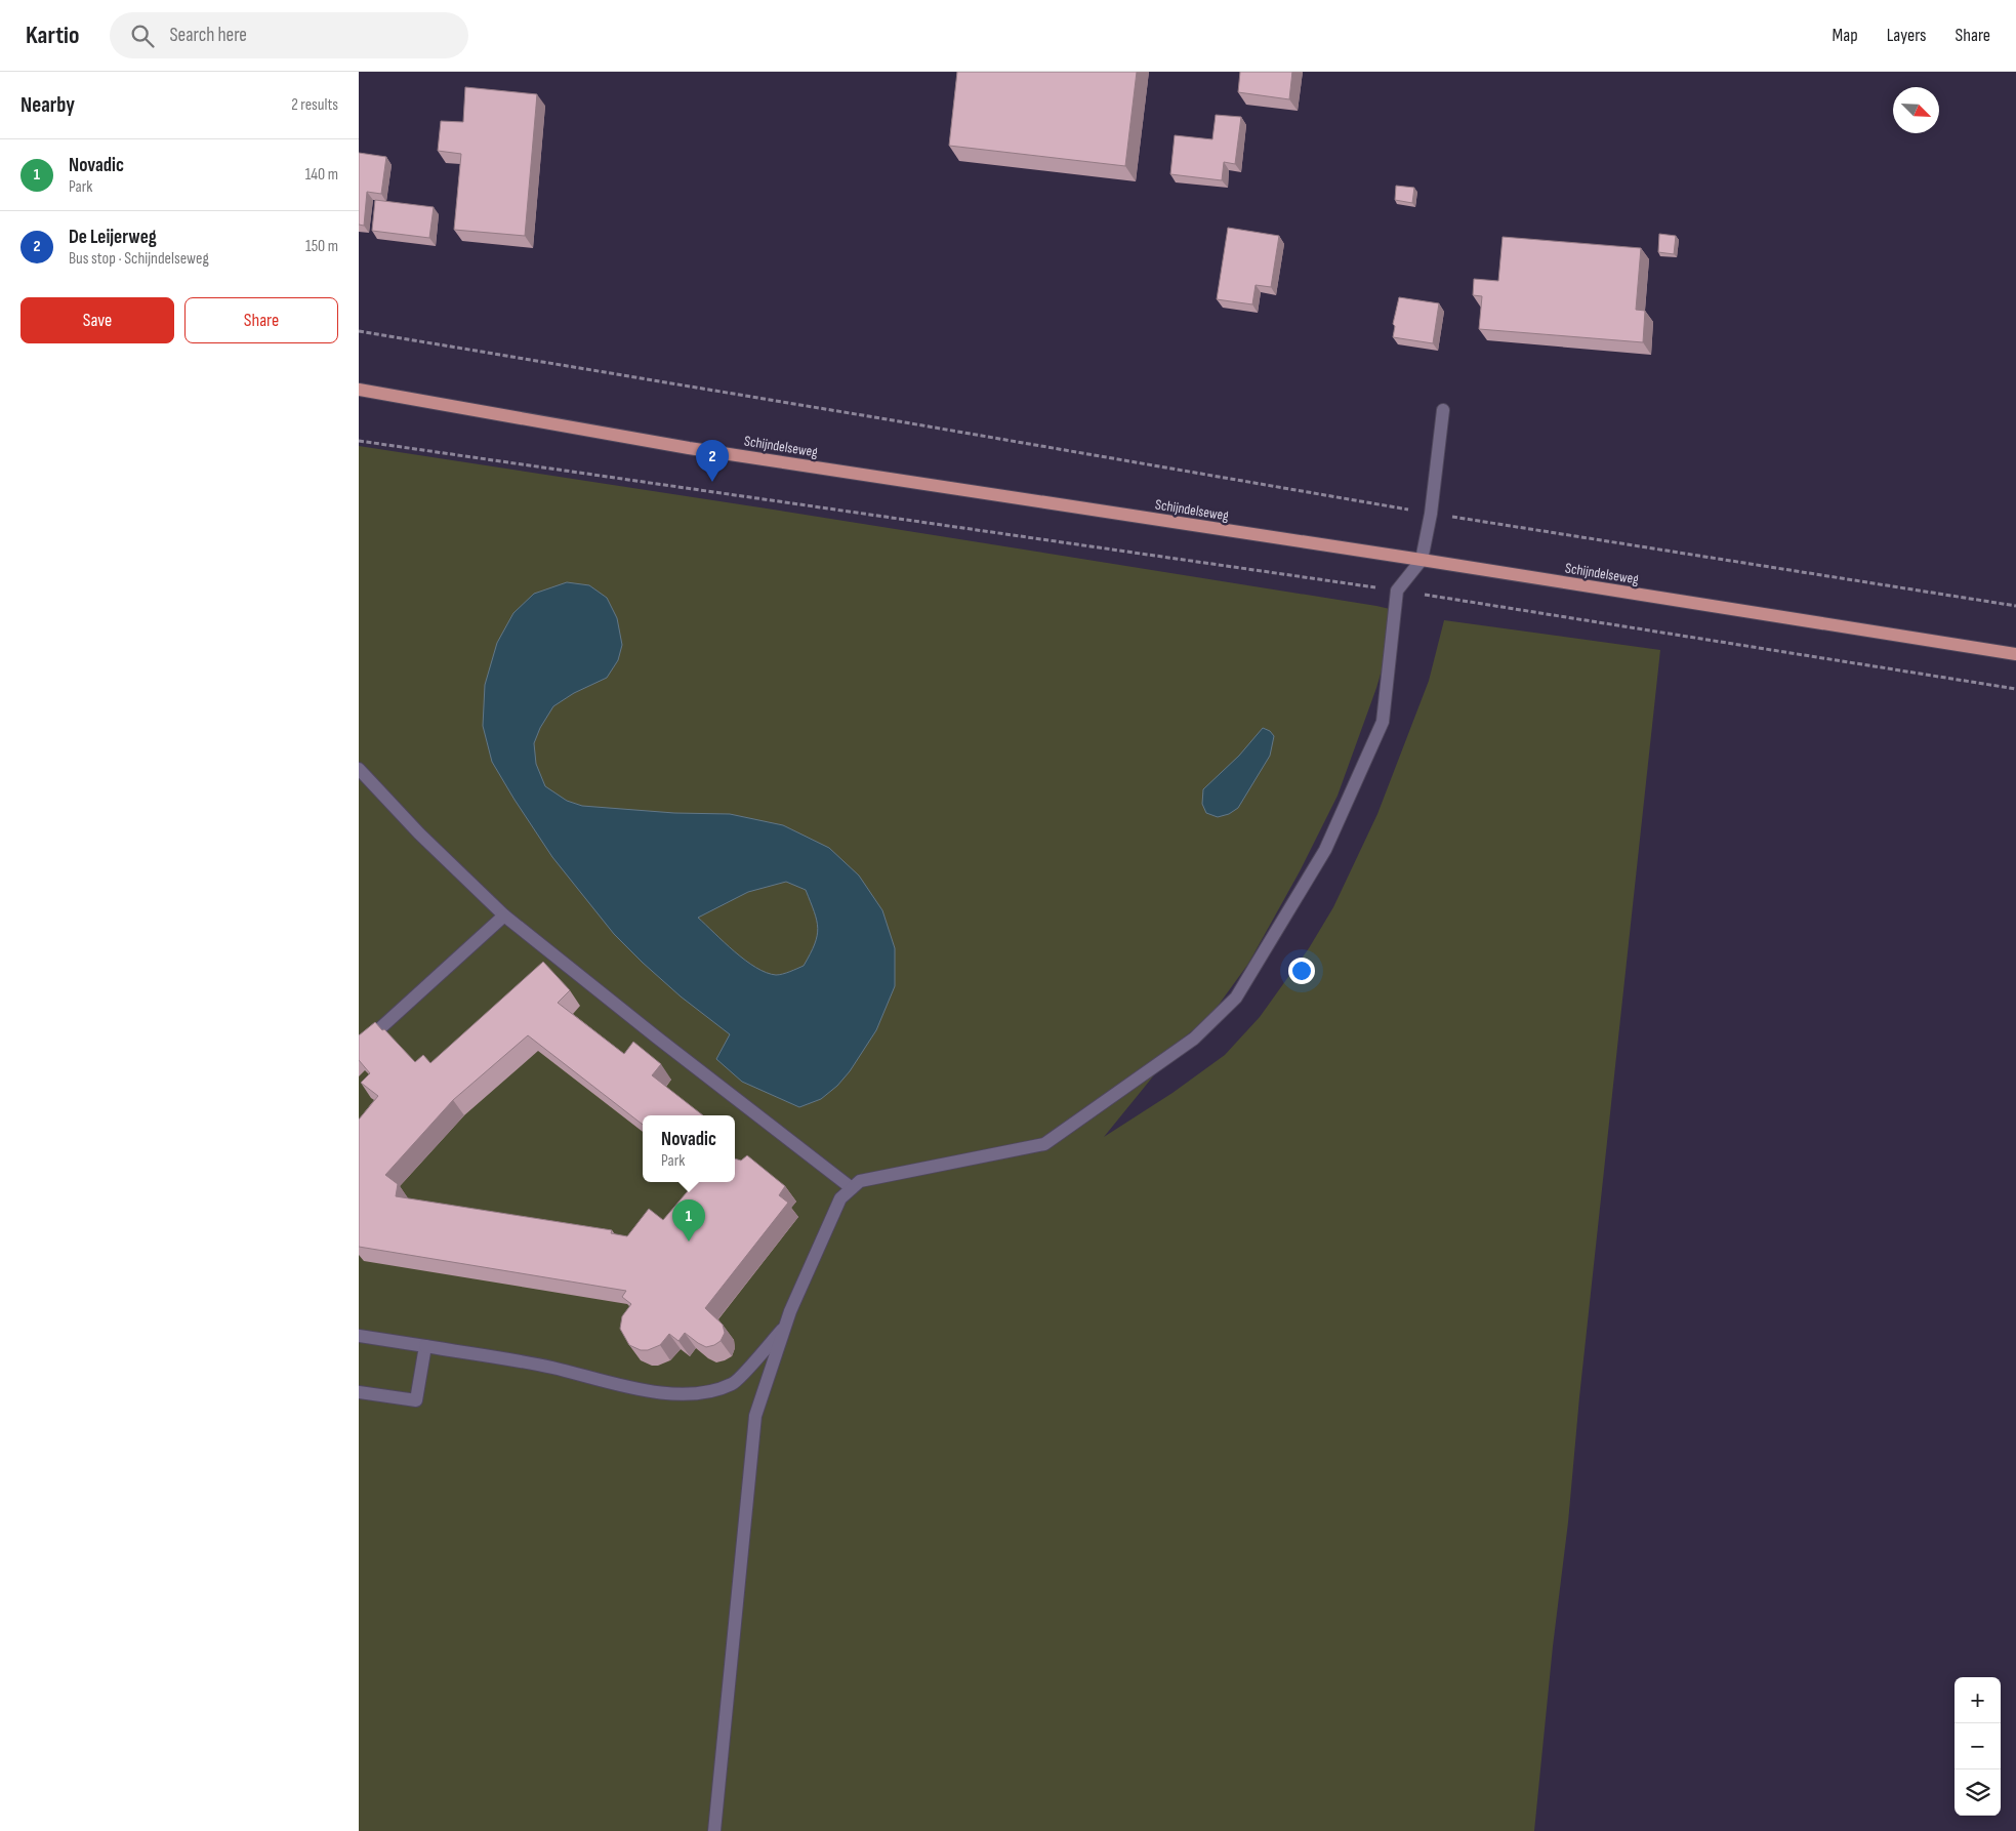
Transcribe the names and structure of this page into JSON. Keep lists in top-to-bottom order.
{
  "streets": {
    "main road": ["Schijndelseweg"]
  },
  "north": "bottom right",
  "page": {
    "header": "Kartio",
    "search": "Search here",
    "nav": ["Map", "Layers", "Share"],
    "heading": ["Nearby", "2 results"],
    "list": [
      {
        "mark": "1",
        "name": "Novadic",
        "note": "Park",
        "value": "140 m"
      },
      {
        "mark": "2",
        "name": "De Leijerweg",
        "note": "Bus stop · Schijndelseweg",
        "value": "150 m"
      }
    ],
    "buttons": ["Save", "Share"],
    "pins": ["2", "1"],
    "popup": ["Novadic", "Park"],
    "map_buttons": ["+", "−"]
  }
}
